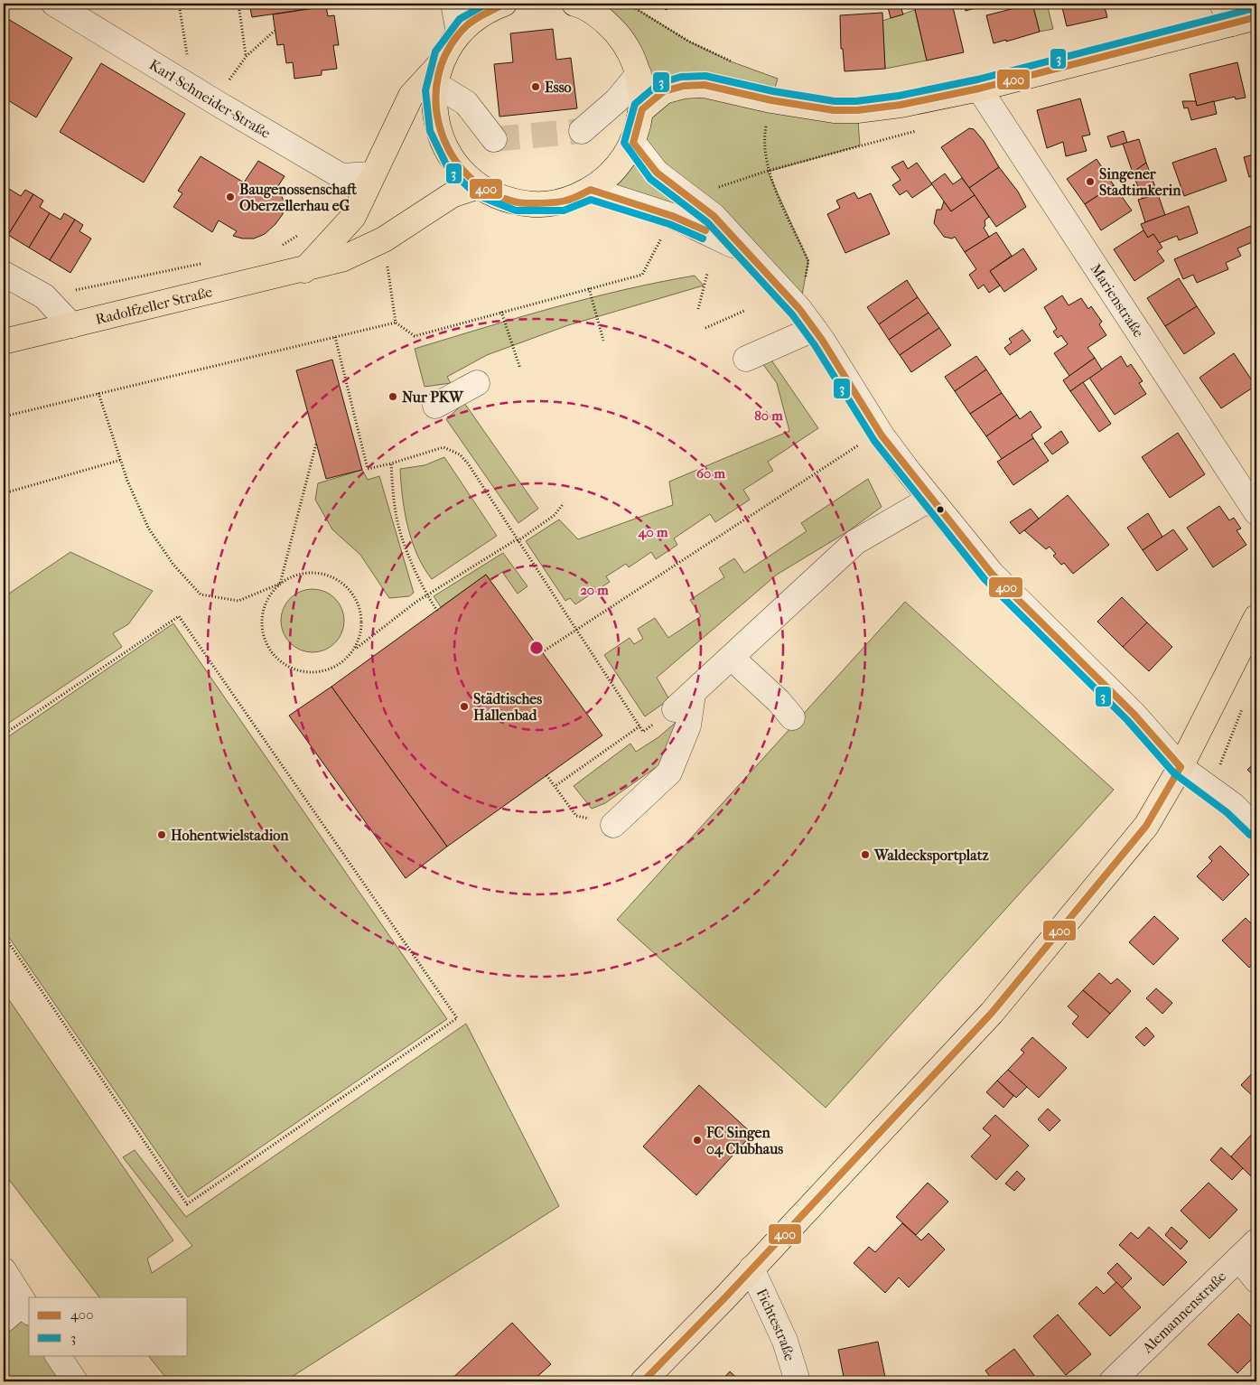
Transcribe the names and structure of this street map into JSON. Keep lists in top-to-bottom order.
{
  "streets": {
    "main road": ["Radolfzeller Straße"],
    "street": [
      "Karl-Schneider-Straße",
      "Marienstraße",
      "Alemannenstraße",
      "Fichtestraße"
    ]
  },
  "places": [
    "Esso",
    "Singener Stadtimkerin",
    "Baugenossenschaft Oberzellerhau eG",
    "Nur PKW",
    "Städtisches Hallenbad",
    "Hohentwielstadion",
    "Waldecksportplatz",
    "FC Singen 04 Clubhaus"
  ],
  "lines": ["transit line 400", "transit line 3"],
  "legend": ["400", "3"],
  "rings": [
    "80 m",
    "60 m",
    "40 m",
    "20 m"
  ]
}
